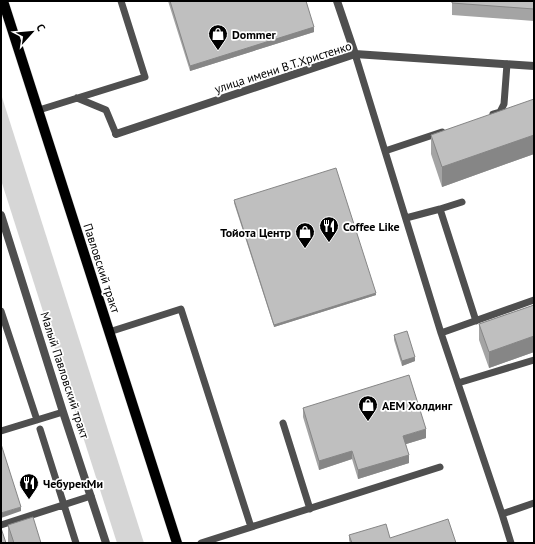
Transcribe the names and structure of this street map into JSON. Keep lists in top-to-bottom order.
{
  "streets": {
    "main road": ["Павловский тракт"],
    "street": ["улица имени В.Т.Христенко", "Малый Павловский тракт"]
  },
  "places": {
    "shop": ["Dommer", "Тойота Центр", "АЕМ Холдинг"],
    "restaurant": ["Coffee Like", "ЧебурекМи"]
  },
  "north": "top right"
}
